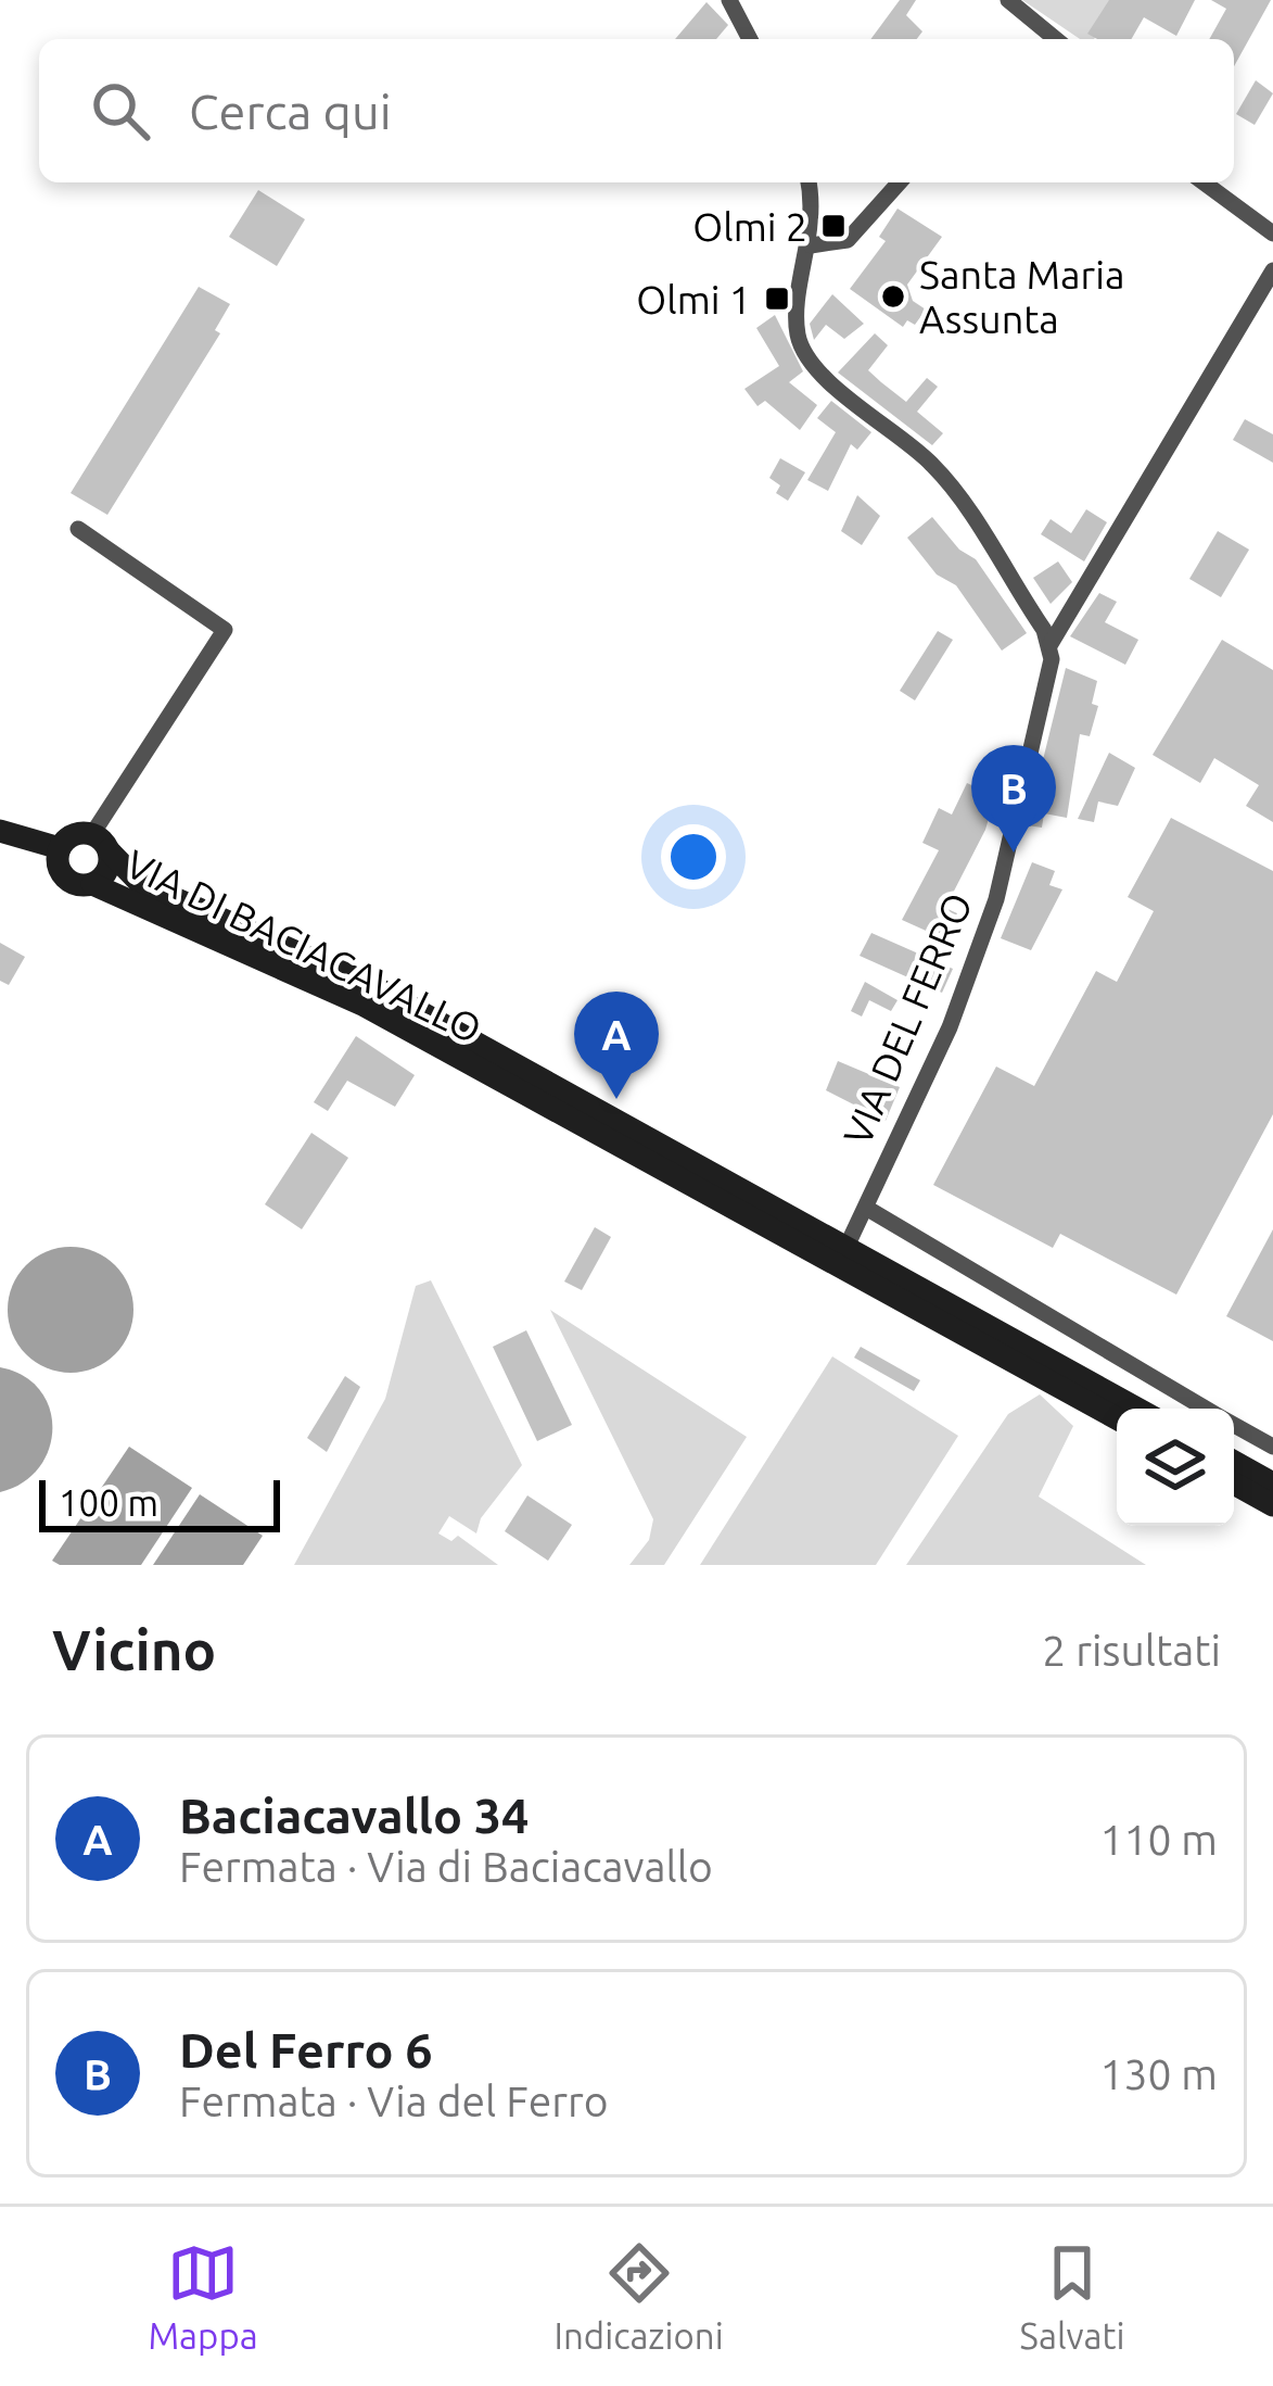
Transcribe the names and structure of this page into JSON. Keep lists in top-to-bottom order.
{
  "streets": {
    "main road": ["VIA DI BACIACAVALLO"],
    "street": ["VIA DEL FERRO"]
  },
  "crossings": [
    ["VIA DI BACIACAVALLO", "VIA DEL FERRO"]
  ],
  "places": {
    "transit": ["Olmi 2", "Olmi 1"],
    "other": ["Santa Maria Assunta"]
  },
  "scale_bar": "100 m",
  "page": {
    "search": "Cerca qui",
    "pins": ["B", "A"],
    "scale": "100 m",
    "heading": ["Vicino", "2 risultati"],
    "list": [
      {
        "mark": "A",
        "name": "Baciacavallo 34",
        "note": "Fermata · Via di Baciacavallo",
        "value": "110 m"
      },
      {
        "mark": "B",
        "name": "Del Ferro 6",
        "note": "Fermata · Via del Ferro",
        "value": "130 m"
      }
    ],
    "nav": ["Mappa", "Indicazioni", "Salvati"]
  }
}
